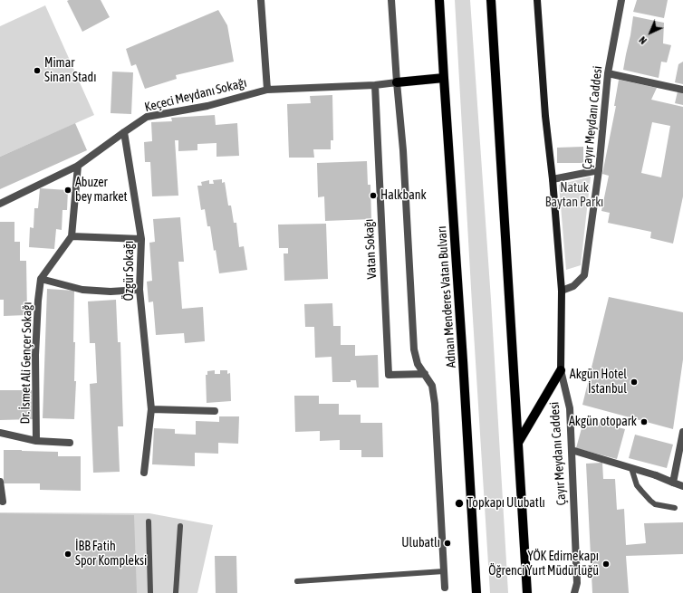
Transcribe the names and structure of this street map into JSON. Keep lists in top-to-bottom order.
{
  "streets": {
    "main road": ["Çayır Meydanı Caddesi", "Adnan Menderes Vatan Bulvarı"],
    "street": [
      "Keçeci Meydanı Sokağı",
      "Vatan Sokağı",
      "Özgür Sokağı",
      "Dr. İsmet Ali Gençer Sokağı"
    ]
  },
  "crossings": [
    ["Keçeci Meydanı Sokağı", "Vatan Sokağı"],
    ["Keçeci Meydanı Sokağı", "Özgür Sokağı"]
  ],
  "parks": ["Natuk Baytan Parkı"],
  "places": [
    "Mimar Sinan Stadı",
    "Abuzer bey market",
    "Halkbank",
    "Akgün Hotel İstanbul",
    "Akgün otopark",
    "Topkapı Ulubatlı",
    "Ulubatlı",
    "İBB Fatih Spor Kompleksi",
    "YÖK Edirnekapı Öğrenci Yurt Müdürlüğü"
  ],
  "north": "bottom left"
}
